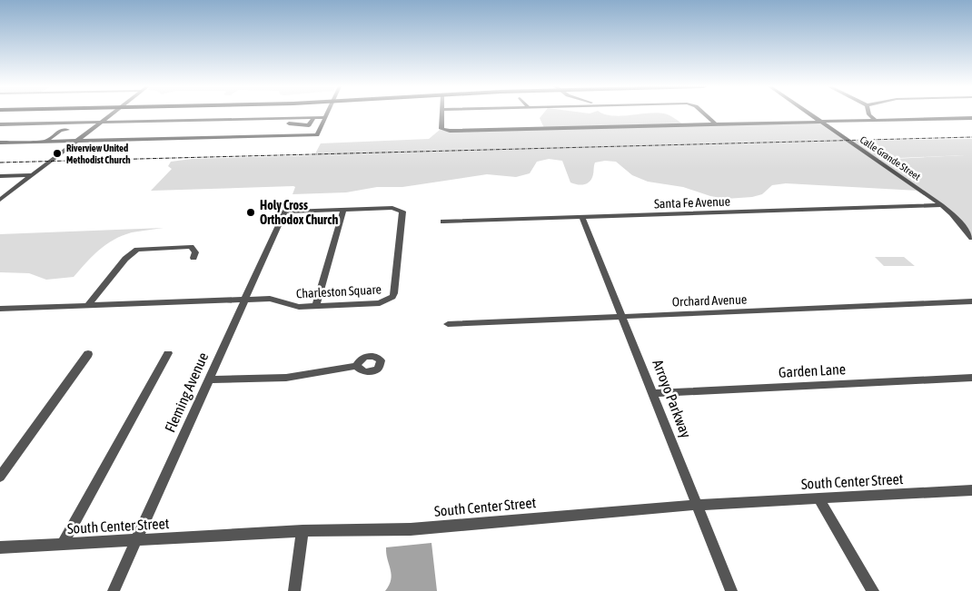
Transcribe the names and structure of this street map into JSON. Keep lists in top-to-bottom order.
{
  "streets": {
    "street": [
      "Calle Grande Street",
      "Santa Fe Avenue",
      "Charleston Square",
      "Orchard Avenue",
      "Garden Lane",
      "Fleming Avenue",
      "Arroyo Parkway",
      "South Center Street"
    ]
  },
  "crossings": [
    ["Calle Grande Street", "Santa Fe Avenue"],
    ["Santa Fe Avenue", "Arroyo Parkway"],
    ["Charleston Square", "Fleming Avenue"],
    ["Orchard Avenue", "Arroyo Parkway"],
    ["Garden Lane", "Arroyo Parkway"],
    ["Fleming Avenue", "South Center Street"],
    ["Arroyo Parkway", "South Center Street"]
  ],
  "places": ["Riverview United Methodist Church", "Holy Cross Orthodox Church"]
}
